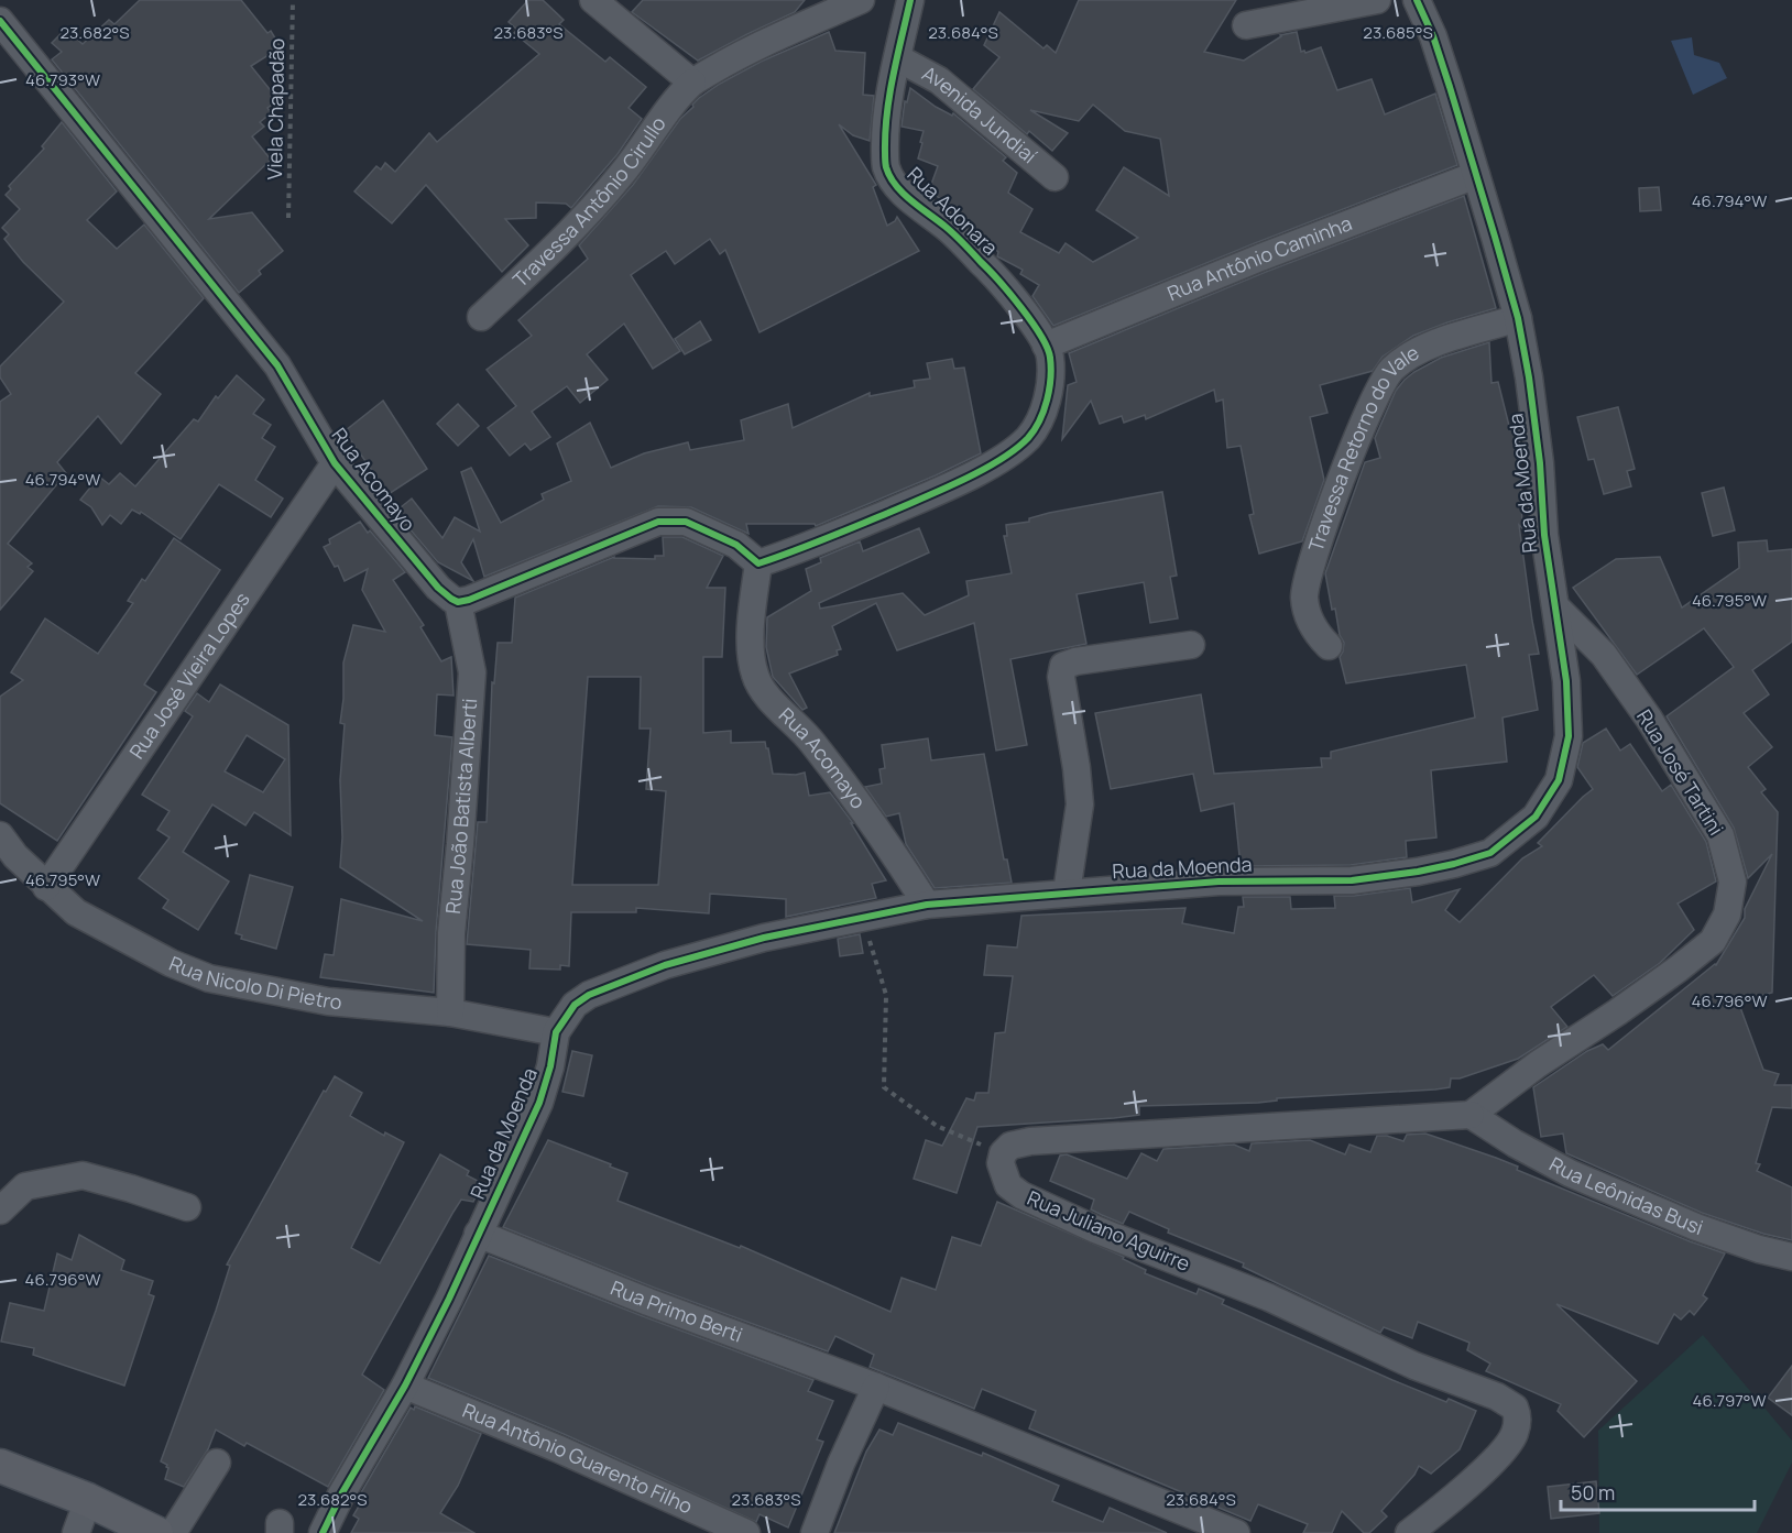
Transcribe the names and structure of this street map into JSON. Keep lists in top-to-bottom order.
{
  "streets": {
    "street": [
      "Avenida Jundiaí",
      "Travessa Antônio Cirullo",
      "Rua Adonara",
      "Rua Antônio Caminha",
      "Travessa Retorno do Vale",
      "Rua Acomayo",
      "Rua da Moenda",
      "Rua José Vieira Lopes",
      "Rua José Tartini",
      "Rua João Batista Alberti",
      "Rua Nicolo Di Pietro",
      "Rua Leônidas Busi",
      "Rua Juliano Aguirre",
      "Rua Primo Berti",
      "Rua Antônio Guarento Filho"
    ],
    "path": ["Viela Chapadão"]
  },
  "crossings": [
    ["Avenida Jundiaí", "Rua Adonara"],
    ["Rua Adonara", "Rua Antônio Caminha"],
    ["Rua Adonara", "Rua Acomayo"],
    ["Rua Antônio Caminha", "Rua da Moenda"],
    ["Travessa Retorno do Vale", "Rua da Moenda"],
    ["Rua Acomayo", "Rua da Moenda"],
    ["Rua Acomayo", "Rua José Vieira Lopes"],
    ["Rua Acomayo", "Rua João Batista Alberti"],
    ["Rua da Moenda", "Rua José Tartini"],
    ["Rua da Moenda", "Rua Nicolo Di Pietro"],
    ["Rua da Moenda", "Rua Primo Berti"],
    ["Rua da Moenda", "Rua Antônio Guarento Filho"],
    ["Rua José Vieira Lopes", "Rua Nicolo Di Pietro"],
    ["Rua José Tartini", "Rua Leônidas Busi"],
    ["Rua João Batista Alberti", "Rua Nicolo Di Pietro"]
  ],
  "scale_bar": "50 m",
  "coordinates": [
    "23.682°S",
    "23.683°S",
    "23.684°S",
    "23.685°S",
    "46.793°W",
    "46.794°W",
    "46.795°W",
    "46.796°W",
    "46.797°W"
  ]
}
